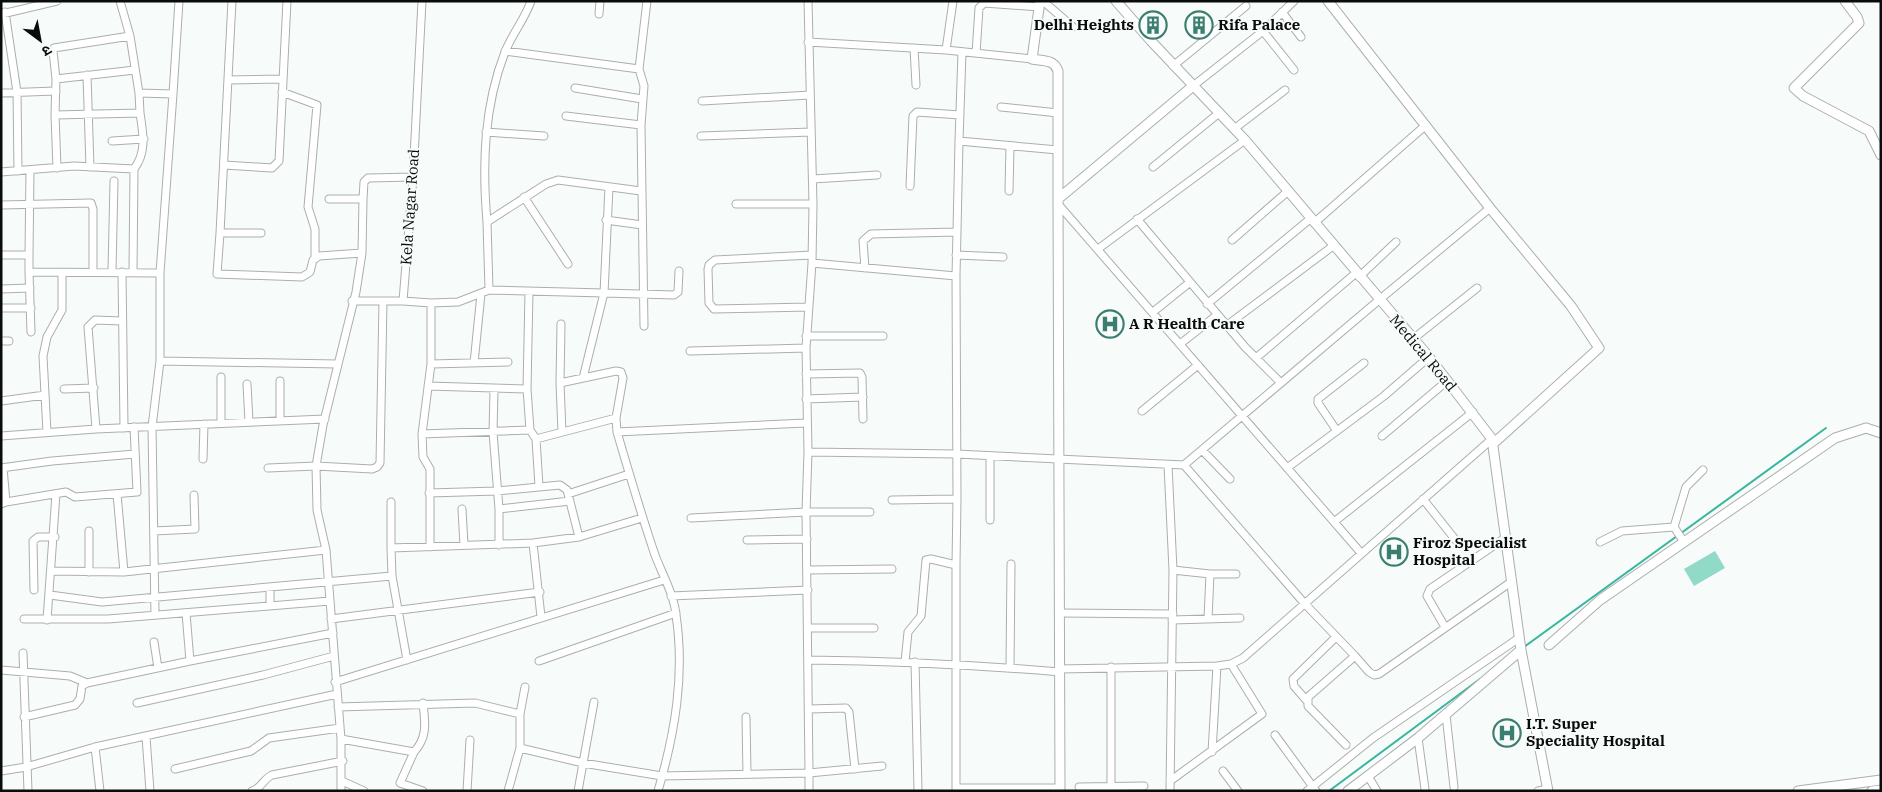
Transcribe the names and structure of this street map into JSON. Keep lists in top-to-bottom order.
{
  "streets": {
    "street": ["Kela Nagar Road", "Medical Road"]
  },
  "places": {
    "building": ["Delhi Heights", "Rifa Palace"],
    "hospital": ["A R Health Care", "Firoz Specialist Hospital", "I.T. Super Speciality Hospital"]
  },
  "north": "bottom right"
}
